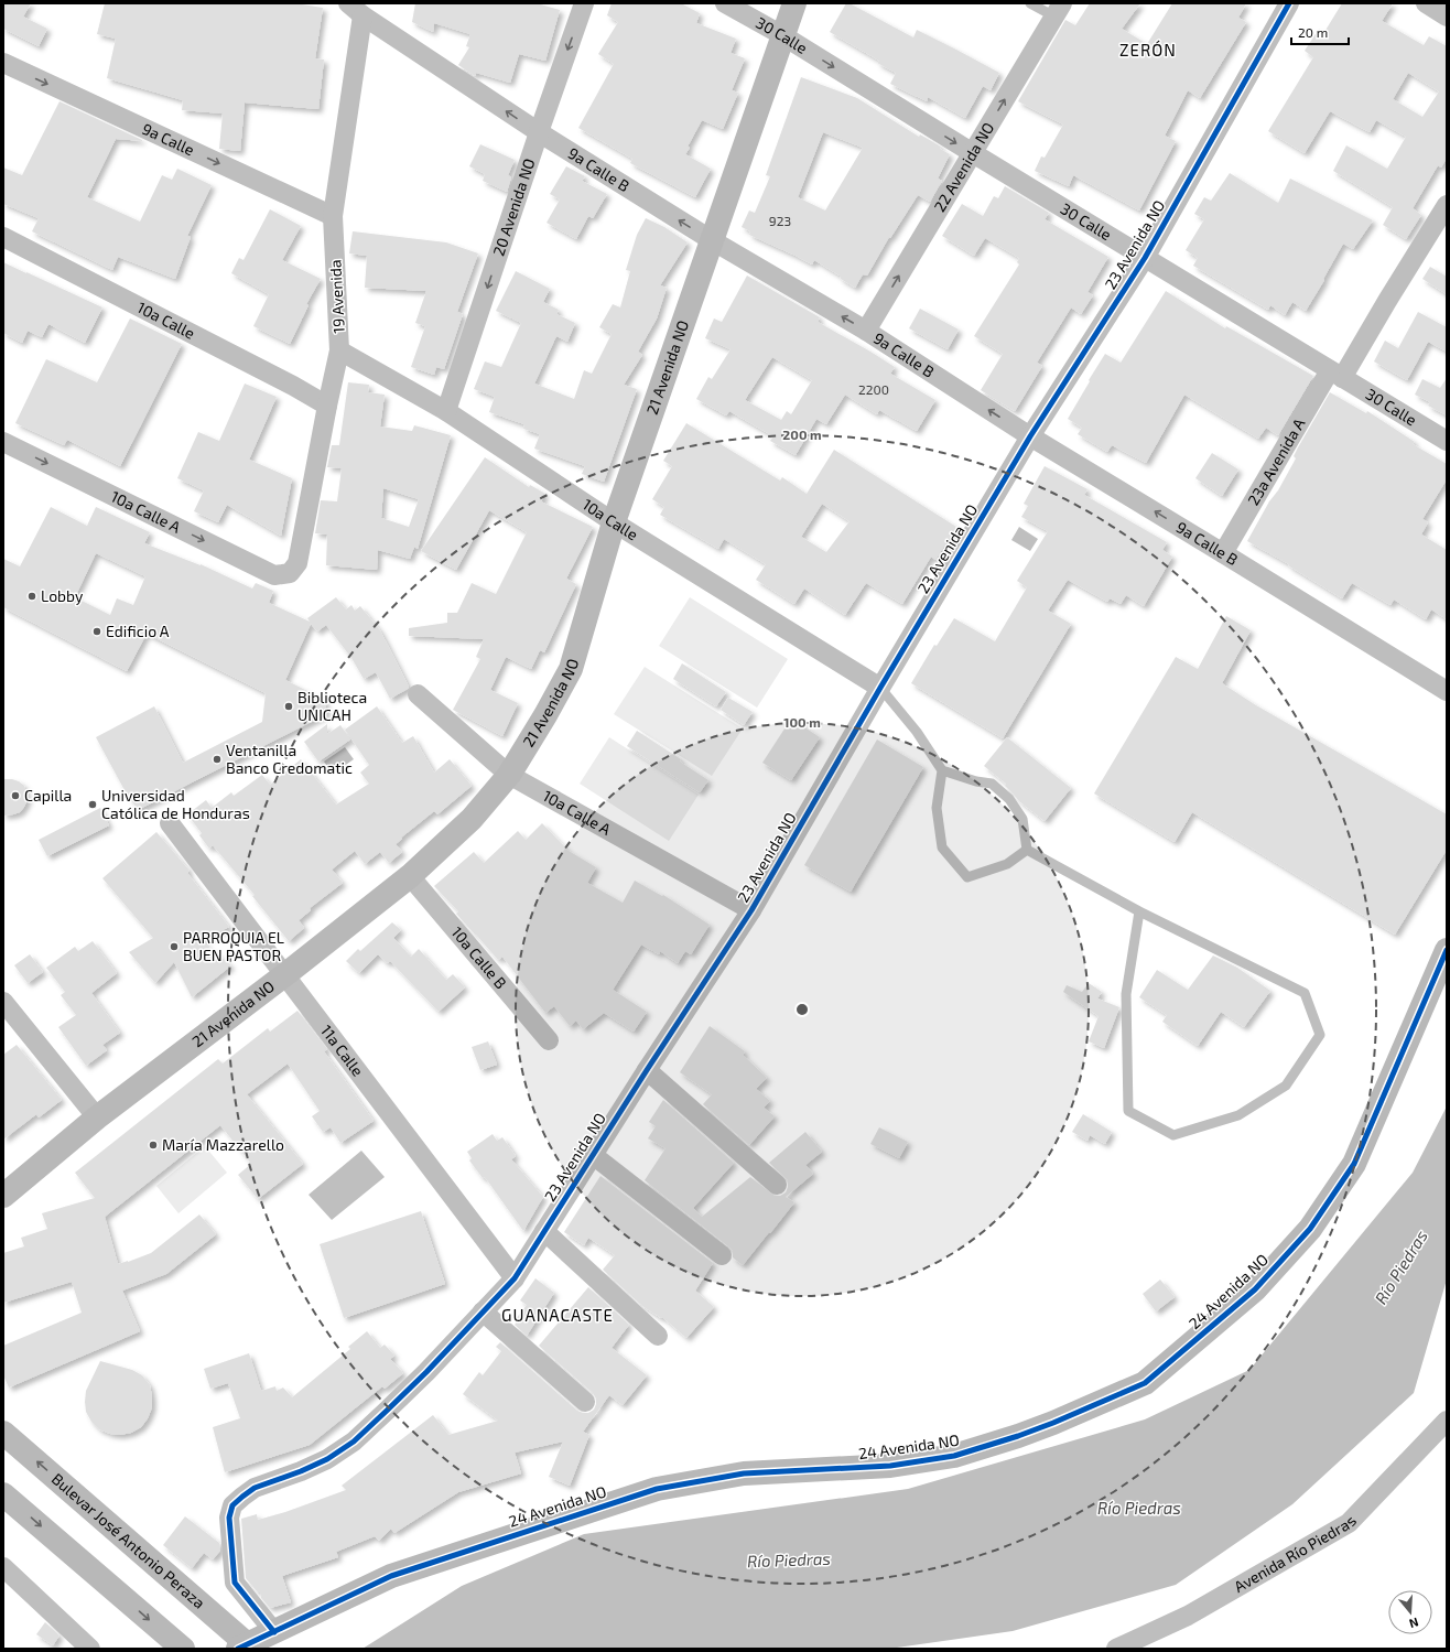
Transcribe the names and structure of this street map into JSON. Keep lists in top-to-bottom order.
{
  "streets": {
    "street": [
      "30 Calle",
      "9a Calle",
      "22 Avenida NO",
      "9a Calle B",
      "20 Avenida NO",
      "23 Avenida NO",
      "19 Avenida",
      "10a Calle",
      "21 Avenida NO",
      "23a Avenida A",
      "10a Calle A",
      "10a Calle B",
      "11a Calle",
      "24 Avenida NO",
      "Bulevar José Antonio Peraza",
      "Avenida Río Piedras"
    ]
  },
  "crossings": [
    ["30 Calle", "22 Avenida NO"],
    ["30 Calle", "23 Avenida NO"],
    ["30 Calle", "21 Avenida NO"],
    ["30 Calle", "23a Avenida A"],
    ["9a Calle", "19 Avenida"],
    ["22 Avenida NO", "9a Calle B"],
    ["9a Calle B", "20 Avenida NO"],
    ["9a Calle B", "23 Avenida NO"],
    ["9a Calle B", "19 Avenida"],
    ["9a Calle B", "21 Avenida NO"],
    ["9a Calle B", "23a Avenida A"],
    ["20 Avenida NO", "10a Calle"],
    ["23 Avenida NO", "10a Calle"],
    ["23 Avenida NO", "10a Calle A"],
    ["23 Avenida NO", "11a Calle"],
    ["23 Avenida NO", "24 Avenida NO"],
    ["19 Avenida", "10a Calle"],
    ["19 Avenida", "10a Calle A"],
    ["10a Calle", "21 Avenida NO"],
    ["21 Avenida NO", "10a Calle A"],
    ["21 Avenida NO", "10a Calle B"],
    ["21 Avenida NO", "11a Calle"]
  ],
  "one_way": [
    "9a Calle",
    "22 Avenida NO",
    "9a Calle B",
    "20 Avenida NO",
    "10a Calle A"
  ],
  "districts": ["ZERÓN", "GUANACASTE"],
  "water": ["Río Piedras"],
  "places": [
    "Lobby",
    "Edificio A",
    "Biblioteca UNICAH",
    "Ventanilla Banco Credomatic",
    "Capilla",
    "Universidad Católica de Honduras",
    "PARROQUIA EL BUEN PASTOR",
    "María Mazzarello"
  ],
  "house_numbers": ["923", "2200"],
  "scale_bar": "20 m",
  "north": "bottom",
  "rings": ["200 m", "100 m"]
}
